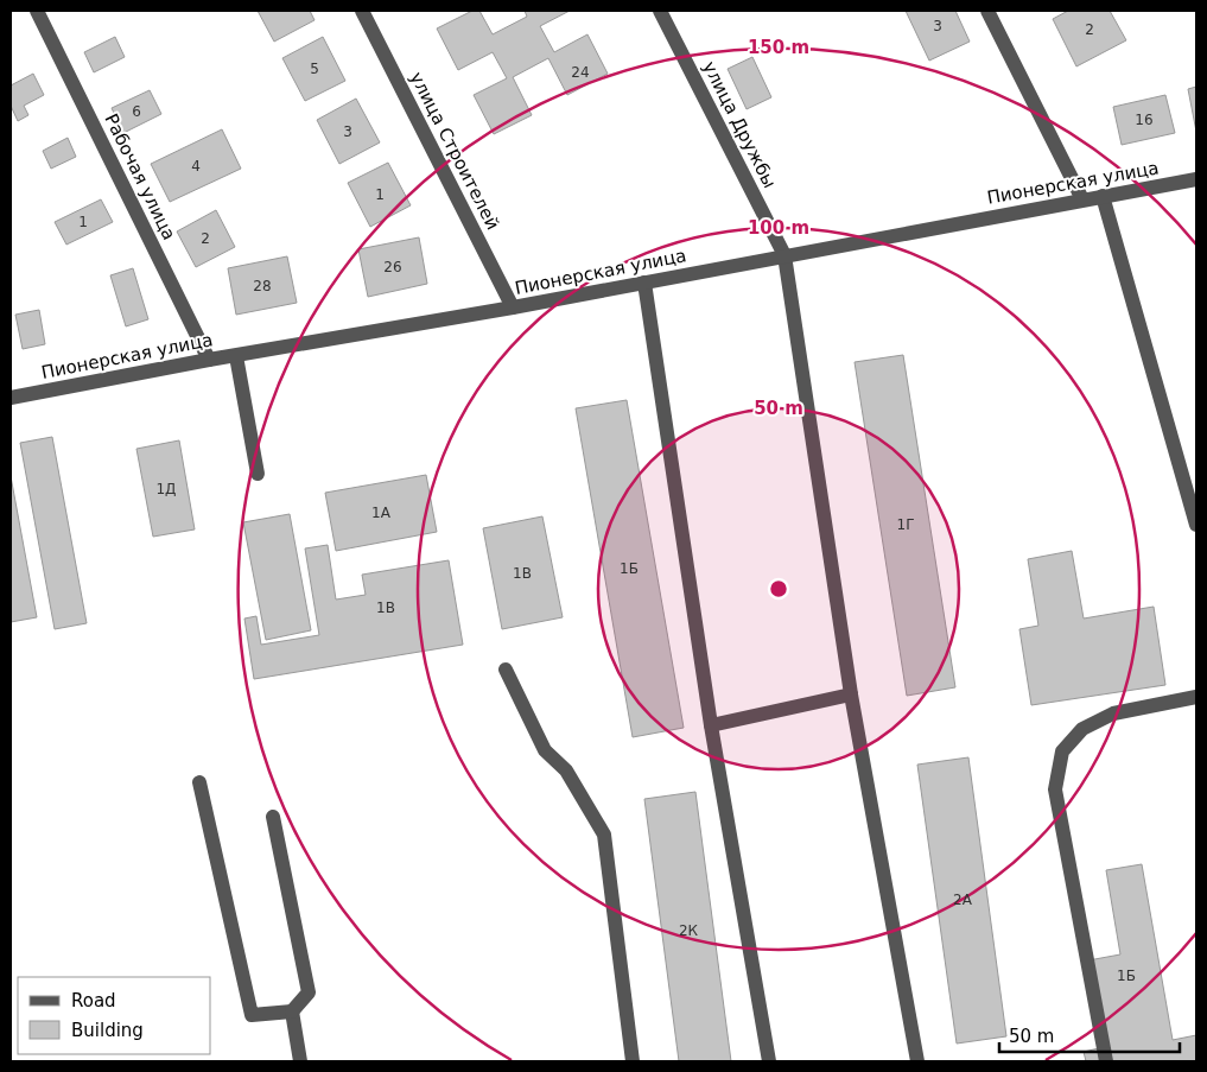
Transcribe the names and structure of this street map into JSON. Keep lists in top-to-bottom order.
{
  "streets": {
    "street": [
      "улица Дружбы",
      "улица Строителей",
      "Рабочая улица",
      "Пионерская улица"
    ]
  },
  "crossings": [
    ["улица Дружбы", "Пионерская улица"],
    ["улица Строителей", "Пионерская улица"],
    ["Рабочая улица", "Пионерская улица"]
  ],
  "house_numbers": [
    "3",
    "2",
    "5",
    "24",
    "6",
    "16",
    "3",
    "4",
    "1",
    "1",
    "2",
    "26",
    "28",
    "1Д",
    "1А",
    "1Г",
    "1Б",
    "1В",
    "1В",
    "2А",
    "2К",
    "1Б"
  ],
  "legend": ["Road", "Building"],
  "scale_bar": "50 m",
  "rings": ["150 m", "100 m", "50 m"]
}
